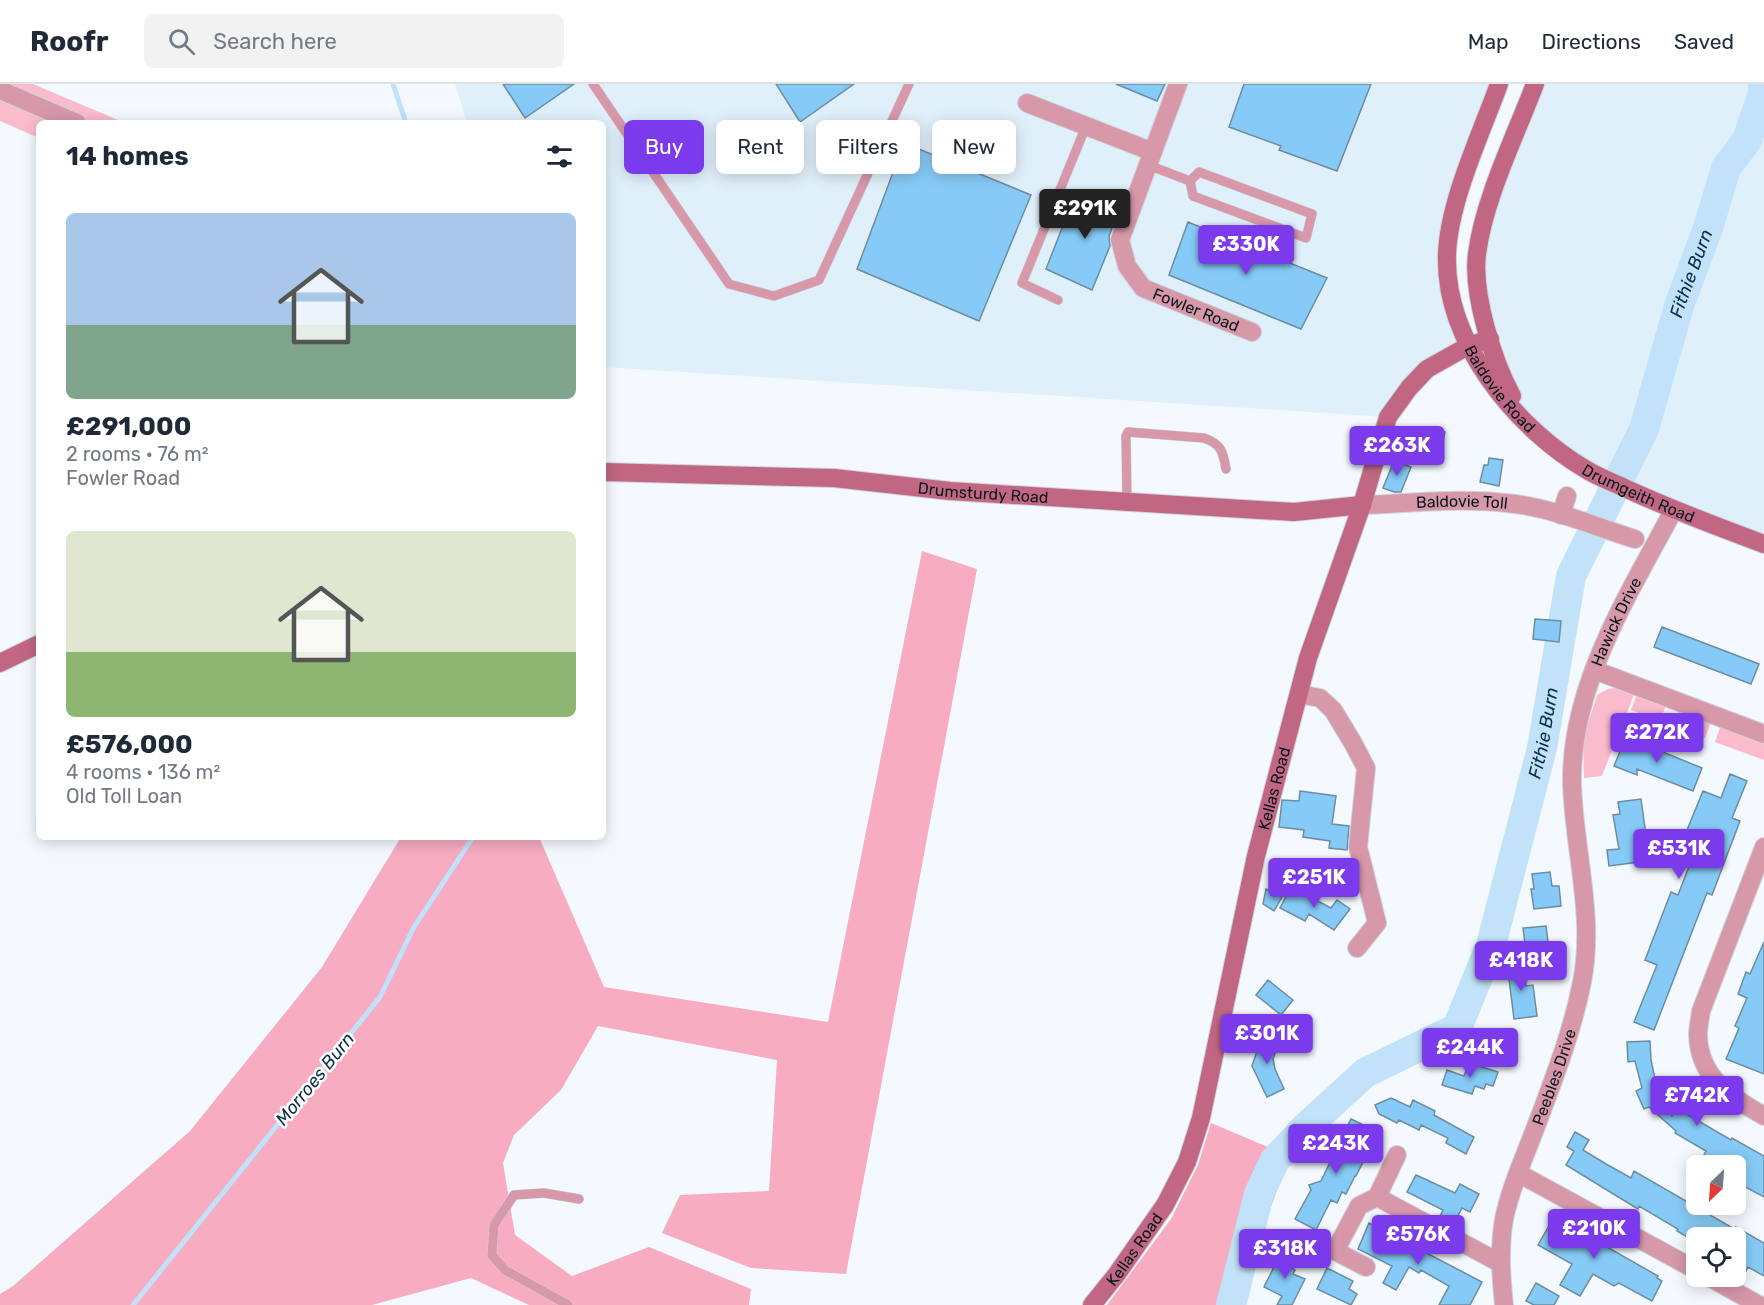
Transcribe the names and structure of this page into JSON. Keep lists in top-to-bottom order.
{
  "streets": {
    "main road": [
      "Baldovie Road",
      "Drumsturdy Road",
      "Drumgeith Road",
      "Kellas Road"
    ],
    "street": [
      "Fowler Road",
      "Baldovie Toll",
      "Hawick Drive",
      "Peebles Drive"
    ]
  },
  "crossings": [
    ["Baldovie Road", "Drumgeith Road"],
    ["Baldovie Road", "Kellas Road"],
    ["Drumsturdy Road", "Baldovie Toll"],
    ["Drumsturdy Road", "Kellas Road"],
    ["Drumgeith Road", "Hawick Drive"],
    ["Baldovie Toll", "Kellas Road"],
    ["Hawick Drive", "Peebles Drive"]
  ],
  "water": ["Fithie Burn", "Morroes Burn"],
  "north": "bottom left",
  "page": {
    "header": "Roofr",
    "search": "Search here",
    "nav": ["Map", "Directions", "Saved"],
    "chip": [
      "Buy",
      "Rent",
      "Filters",
      "New"
    ],
    "heading": "14 homes",
    "price": [
      "£291K",
      "£330K",
      "£263K",
      "£272K",
      "£531K",
      "£251K",
      "£418K",
      "£301K",
      "£244K",
      "£742K",
      "£243K",
      "£210K",
      "£576K",
      "£318K"
    ],
    "list": [
      {
        "name": "£291,000",
        "note": "2 rooms · 76 m² · Fowler Road"
      },
      {
        "name": "£576,000",
        "note": "4 rooms · 136 m² · Old Toll Loan"
      }
    ]
  }
}
